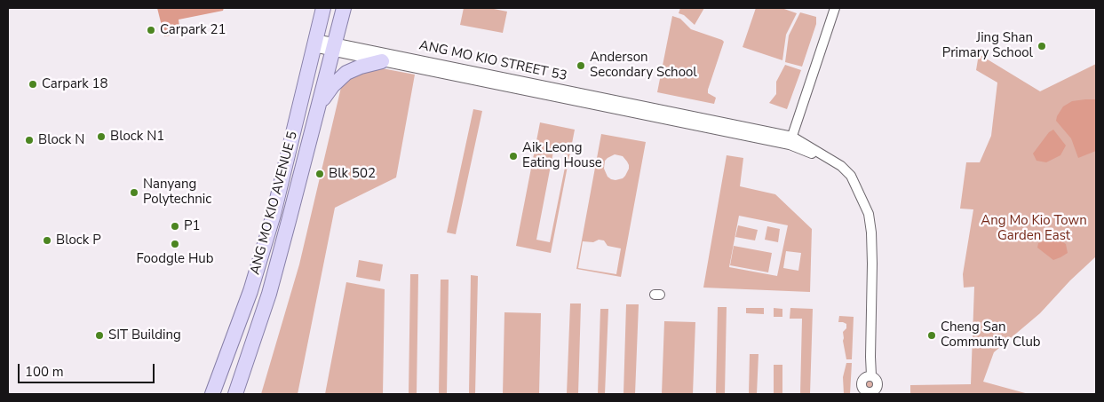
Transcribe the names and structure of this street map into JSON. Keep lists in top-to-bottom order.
{
  "streets": {
    "main road": ["ANG MO KIO AVENUE 5"],
    "street": ["ANG MO KIO STREET 53"]
  },
  "crossings": [
    ["ANG MO KIO STREET 53", "ANG MO KIO AVENUE 5"]
  ],
  "parks": ["Ang Mo Kio Town Garden East"],
  "places": [
    "Carpark 21",
    "Jing Shan Primary School",
    "Anderson Secondary School",
    "Carpark 18",
    "Block N1",
    "Block N",
    "Aik Leong Eating House",
    "Blk 502",
    "Nanyang Polytechnic",
    "P1",
    "Block P",
    "Foodgle Hub",
    "SIT Building",
    "Cheng San Community Club"
  ],
  "scale_bar": "100 m"
}
